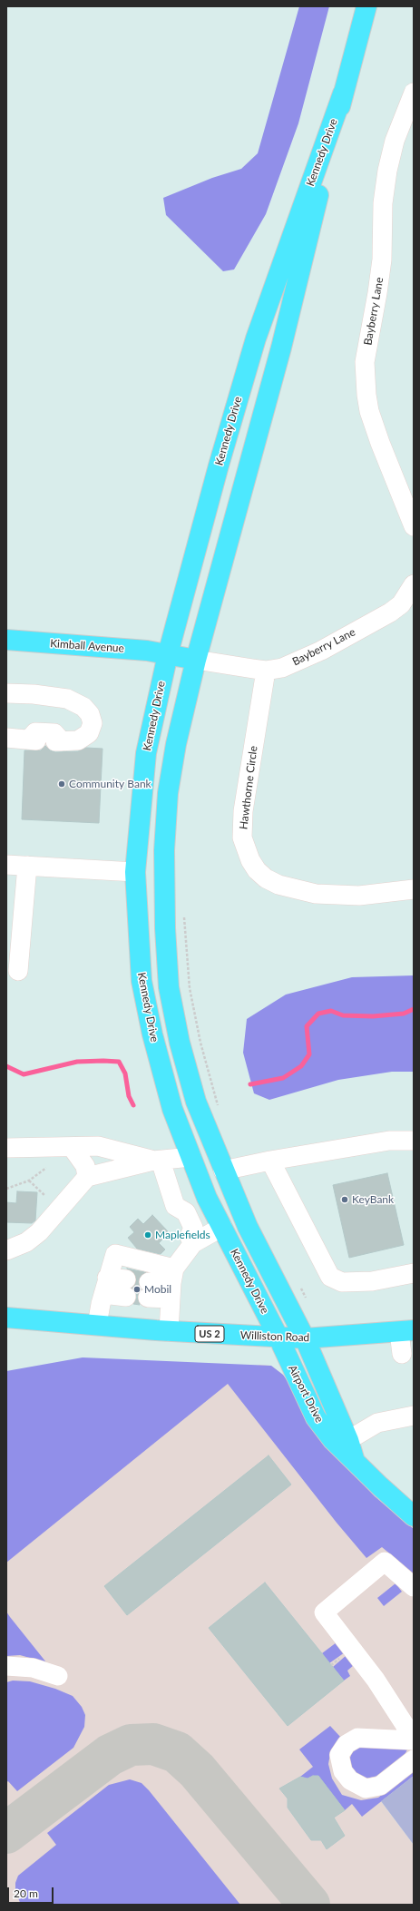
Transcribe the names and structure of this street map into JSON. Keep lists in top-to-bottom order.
{
  "streets": {
    "main road": [
      "Kennedy Drive",
      "Kimball Avenue",
      "US 2",
      "Williston Road",
      "Airport Drive"
    ],
    "street": ["Bayberry Lane", "Hawthorne Circle"]
  },
  "crossings": [
    ["Kennedy Drive", "Bayberry Lane"],
    ["Kennedy Drive", "Kimball Avenue"],
    ["Kennedy Drive", "Williston Road"],
    ["Kennedy Drive", "Airport Drive"],
    ["Bayberry Lane", "Kimball Avenue"],
    ["Bayberry Lane", "Hawthorne Circle"],
    ["Williston Road", "Airport Drive"]
  ],
  "places": [
    "Community Bank",
    "KeyBank",
    "Maplefields",
    "Mobil"
  ],
  "scale_bar": "20 m"
}
